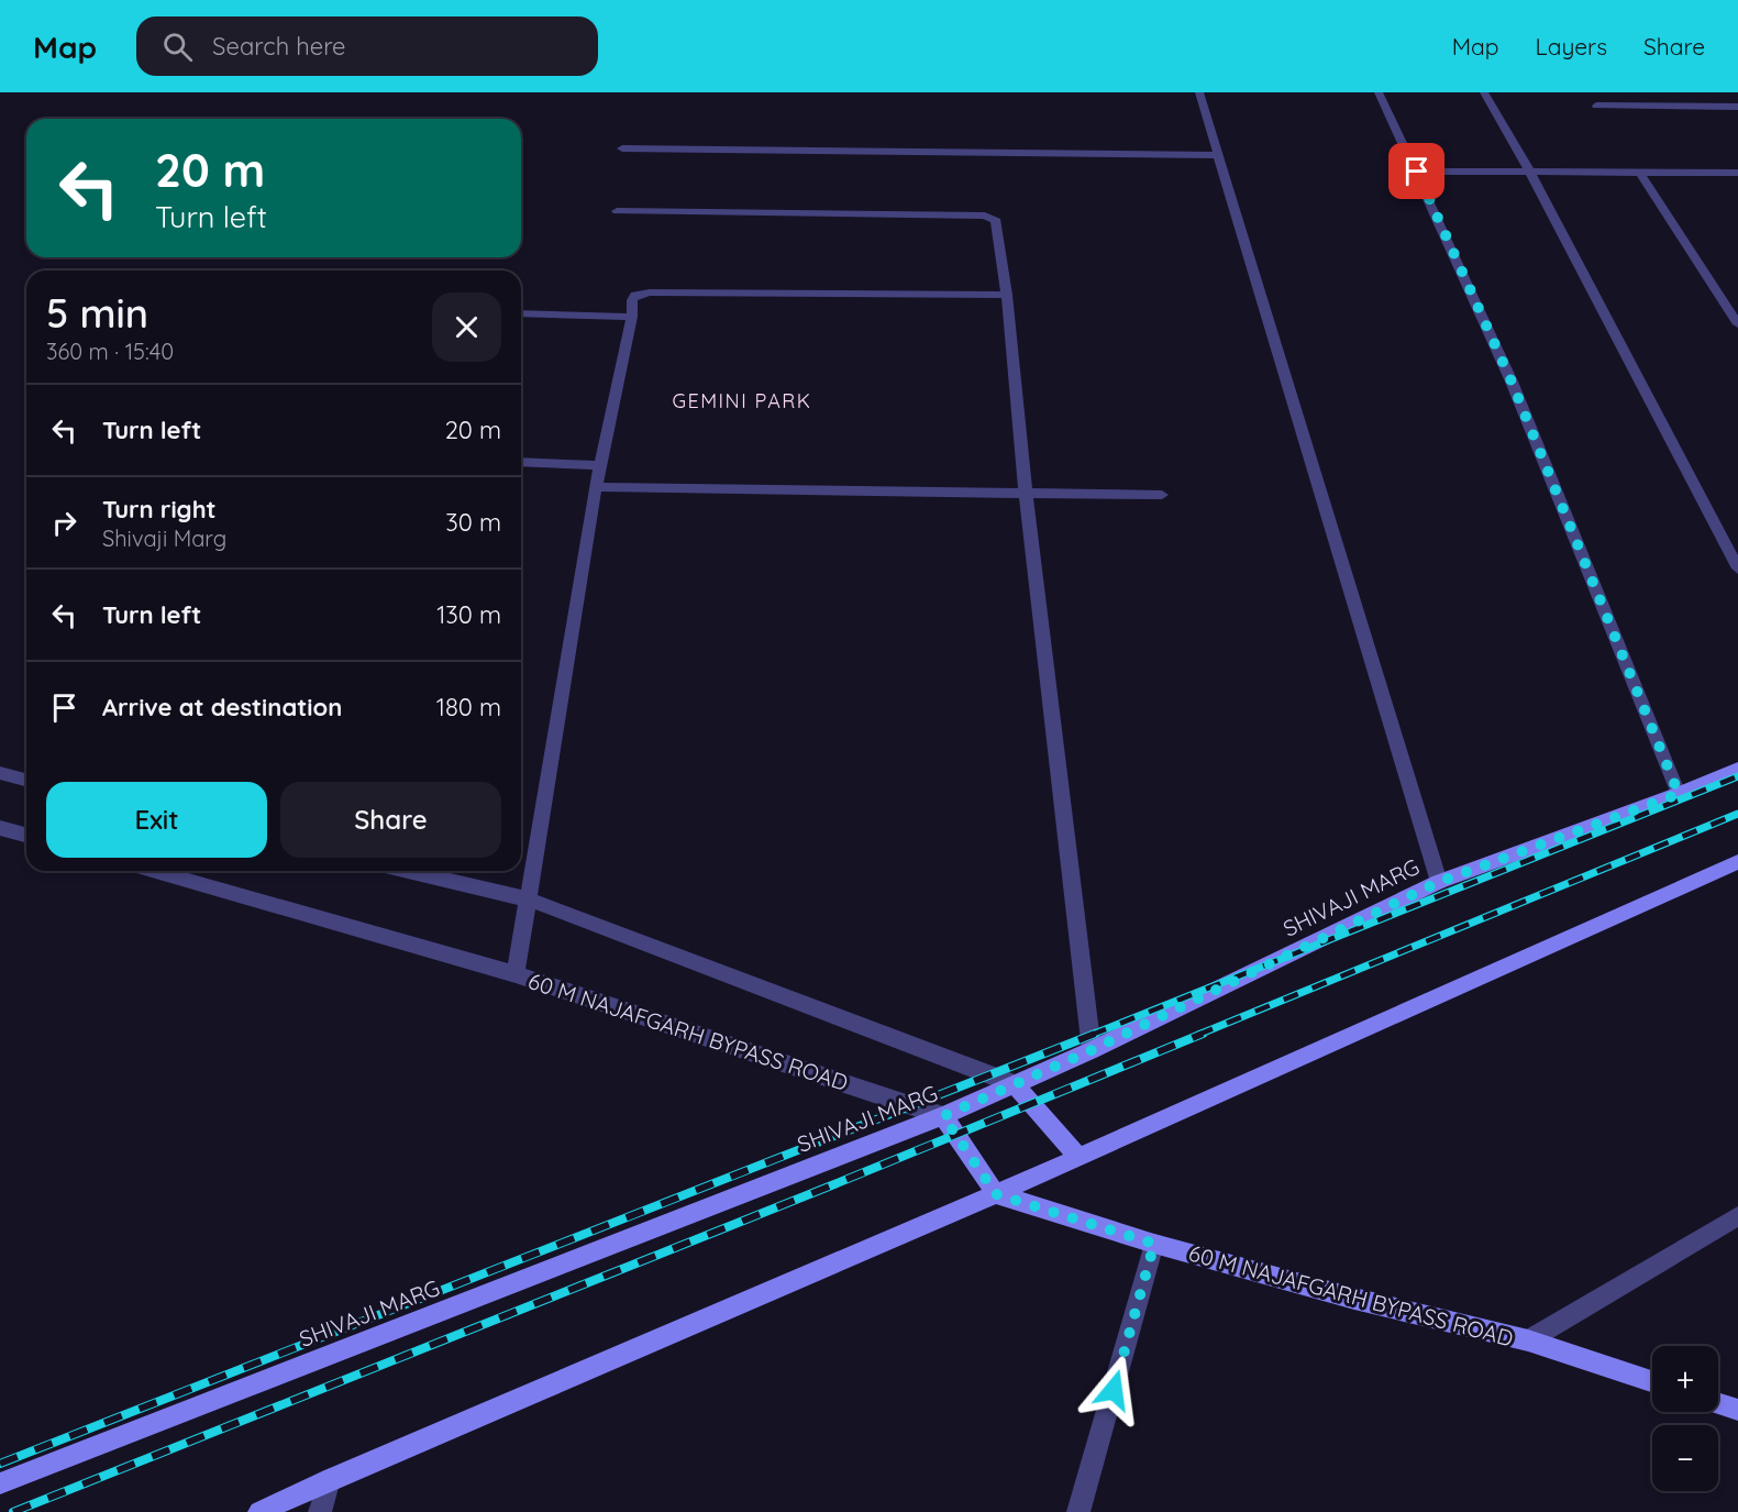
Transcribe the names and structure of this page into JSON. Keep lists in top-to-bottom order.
{
  "streets": {
    "main road": ["SHIVAJI MARG", "60 M NAJAFGARH BYPASS ROAD"]
  },
  "crossings": [
    ["SHIVAJI MARG", "60 M NAJAFGARH BYPASS ROAD"]
  ],
  "districts": ["GEMINI PARK"],
  "page": {
    "header": "Map",
    "search": "Search here",
    "nav": ["Map", "Layers", "Share"],
    "turn": ["20 m", "Turn left"],
    "heading": ["5 min", "360 m · 15:40"],
    "list": [
      {
        "name": "Turn left",
        "value": "20 m"
      },
      {
        "name": "Turn right",
        "note": "Shivaji Marg",
        "value": "30 m"
      },
      {
        "name": "Turn left",
        "value": "130 m"
      },
      {
        "name": "Arrive at destination",
        "value": "180 m"
      }
    ],
    "buttons": ["Exit", "Share"],
    "map_buttons": ["+", "−"]
  }
}
